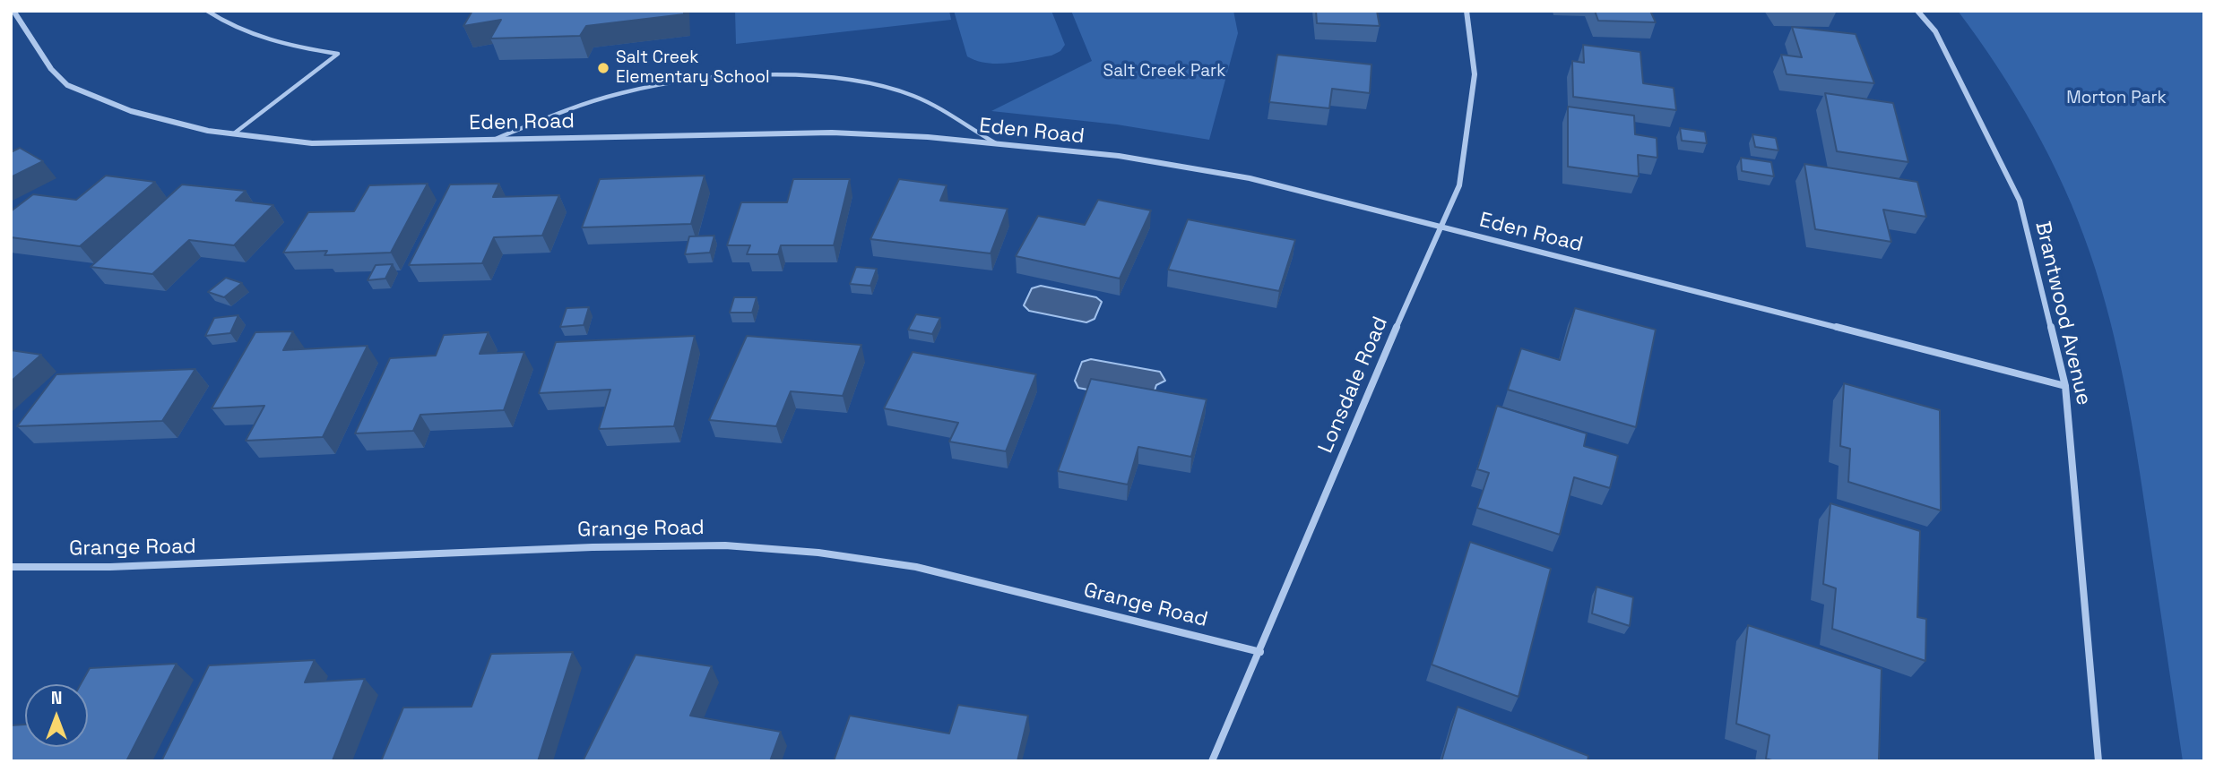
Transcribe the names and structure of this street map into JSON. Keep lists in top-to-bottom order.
{
  "streets": {
    "street": [
      "Eden Road",
      "Brantwood Avenue",
      "Lonsdale Road",
      "Grange Road"
    ]
  },
  "crossings": [
    ["Eden Road", "Brantwood Avenue"],
    ["Eden Road", "Lonsdale Road"],
    ["Lonsdale Road", "Grange Road"]
  ],
  "parks": ["Salt Creek Park", "Morton Park"],
  "places": ["Salt Creek Elementary School"],
  "north": "top"
}
